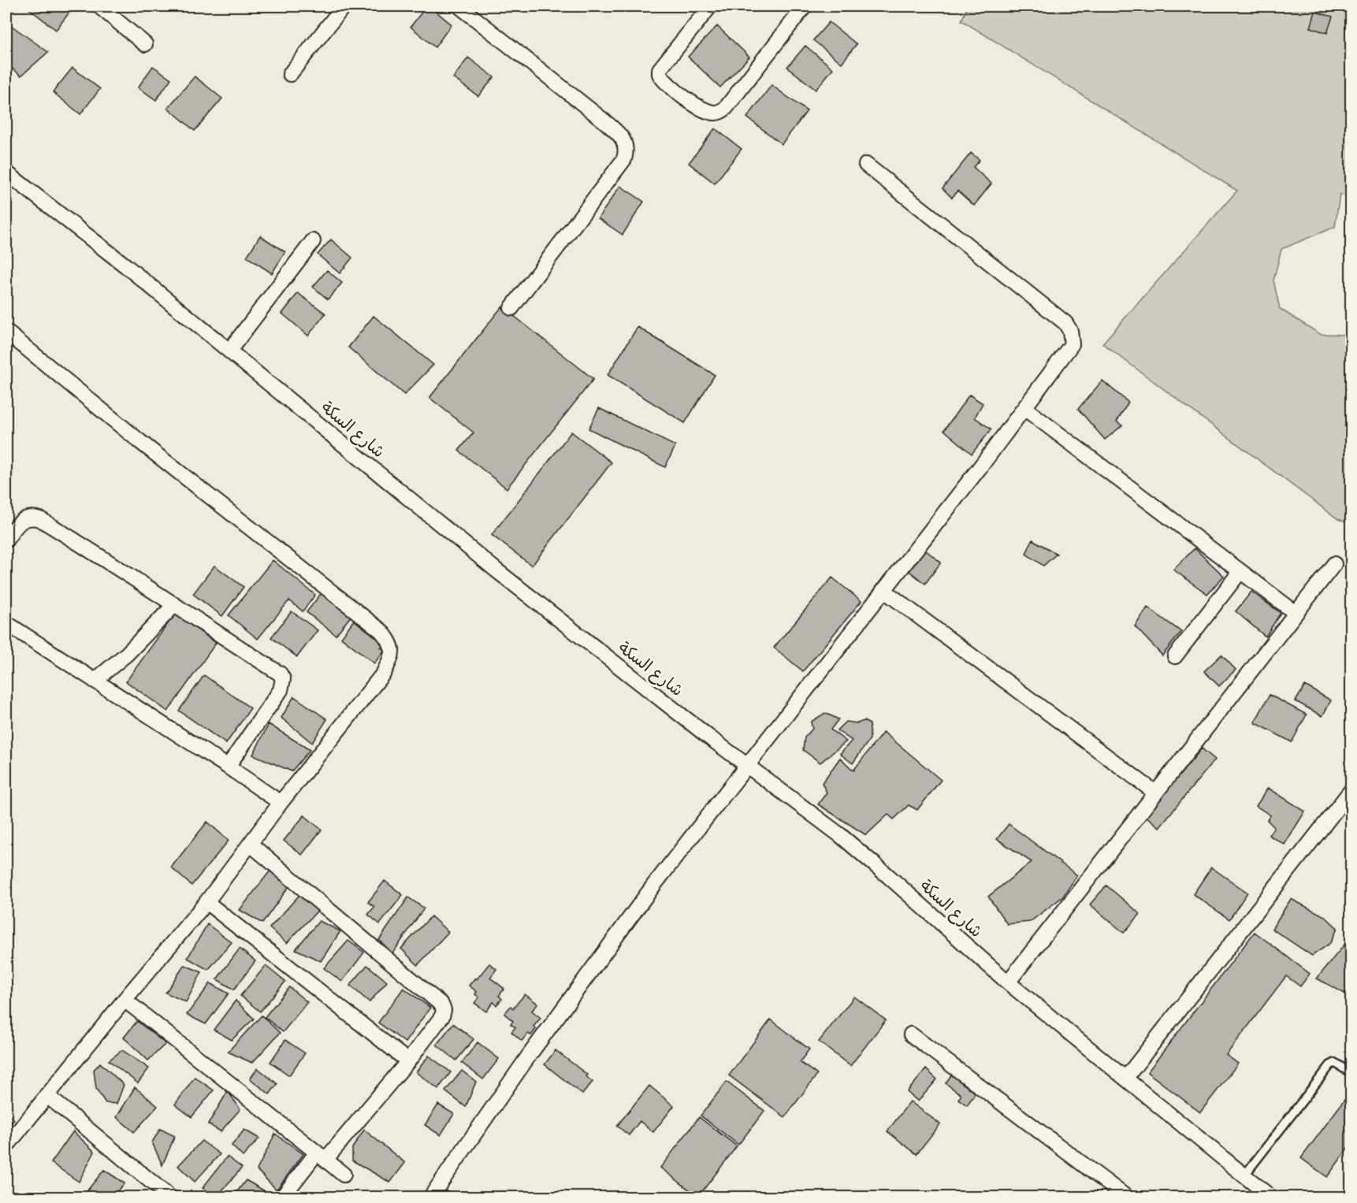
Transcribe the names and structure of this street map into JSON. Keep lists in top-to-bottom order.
{
  "streets": {
    "street": ["شارع السكة"]
  }
}
